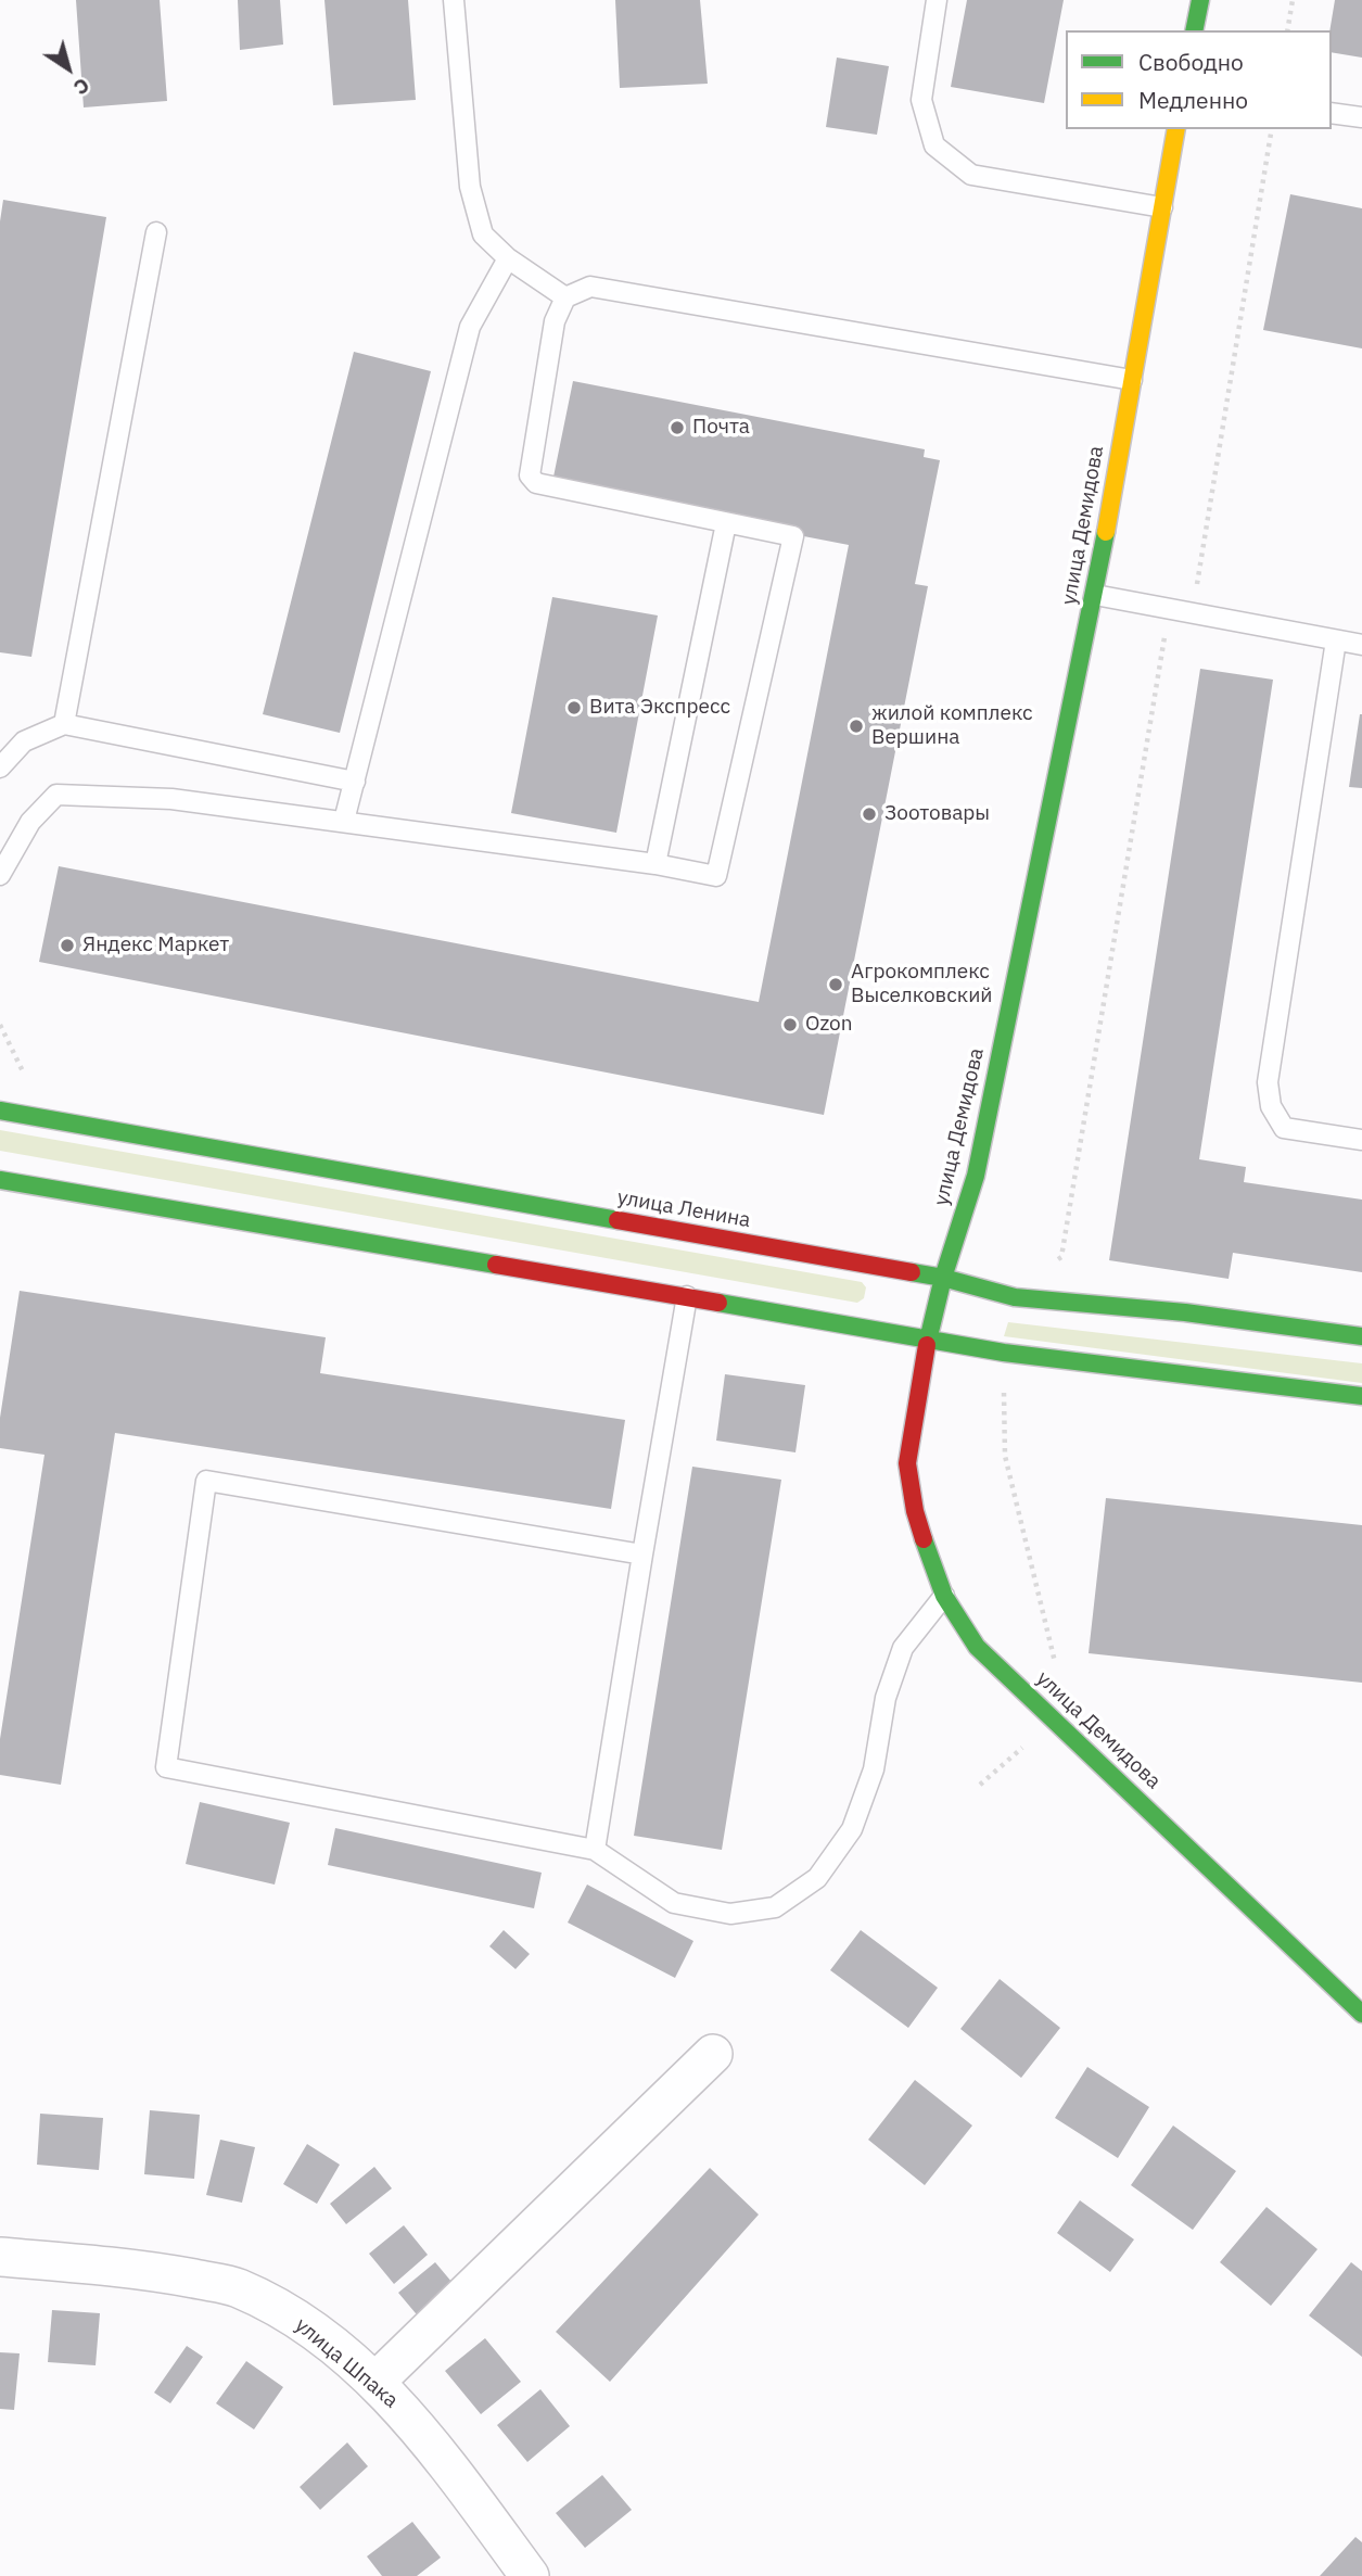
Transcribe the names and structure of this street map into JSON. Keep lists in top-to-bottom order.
{
  "streets": {
    "street": ["улица Демидова", "улица Ленина", "улица Шпака"]
  },
  "crossings": [
    ["улица Демидова", "улица Ленина"]
  ],
  "places": [
    "Почта",
    "Вита Экспресс",
    "жилой комплекс Вершина",
    "Зоотовары",
    "Яндекс Маркет",
    "Агрокомплекс Выселковский",
    "Ozon"
  ],
  "legend": ["Свободно", "Медленно"],
  "north": "bottom right"
}
